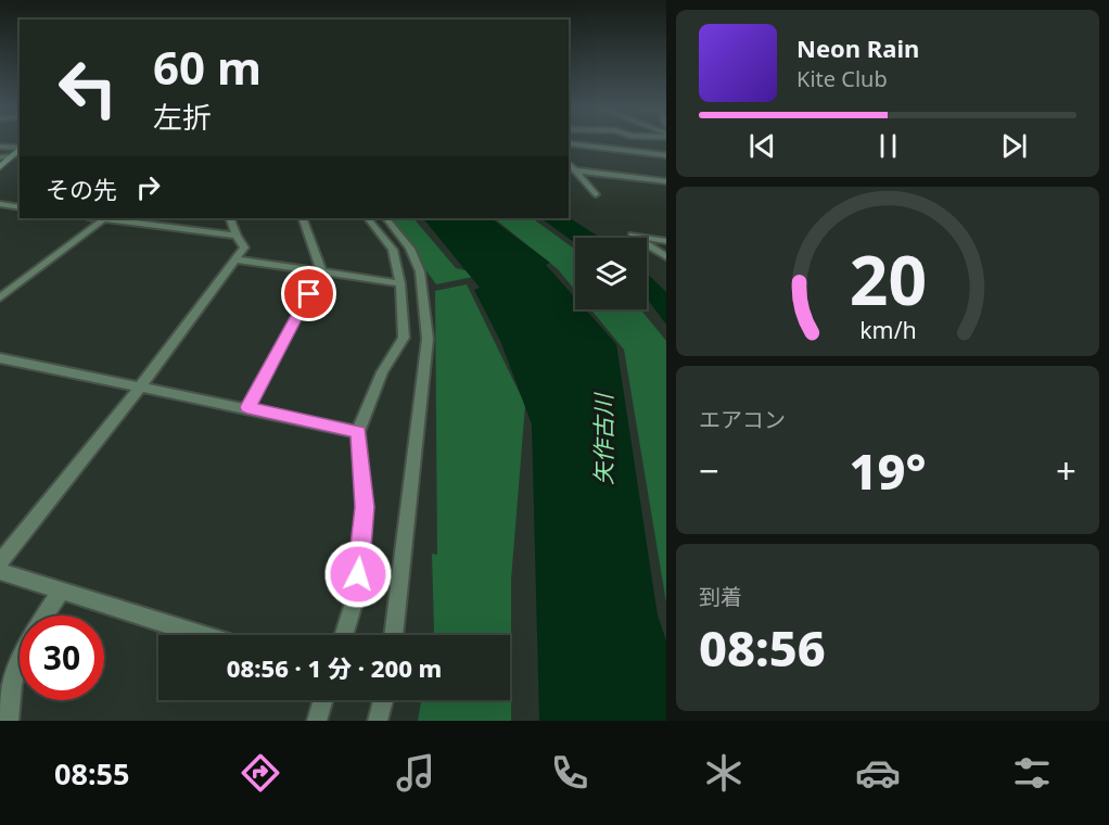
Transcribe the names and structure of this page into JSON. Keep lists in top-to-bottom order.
{
  "water": ["矢作古川"],
  "page": {
    "turn": ["60 m", "左折"],
    "song": ["Neon Rain", "Kite Club"],
    "then": "その先",
    "tile": [
      "エアコン",
      ["到着", "08:56"]
    ],
    "heat": ["−", "19°", "+"],
    "limit": "30",
    "trip": "08:56 · 1 分 · 200 m",
    "tabs": "08:55",
    "gauge": ["20", "km/h"]
  }
}
